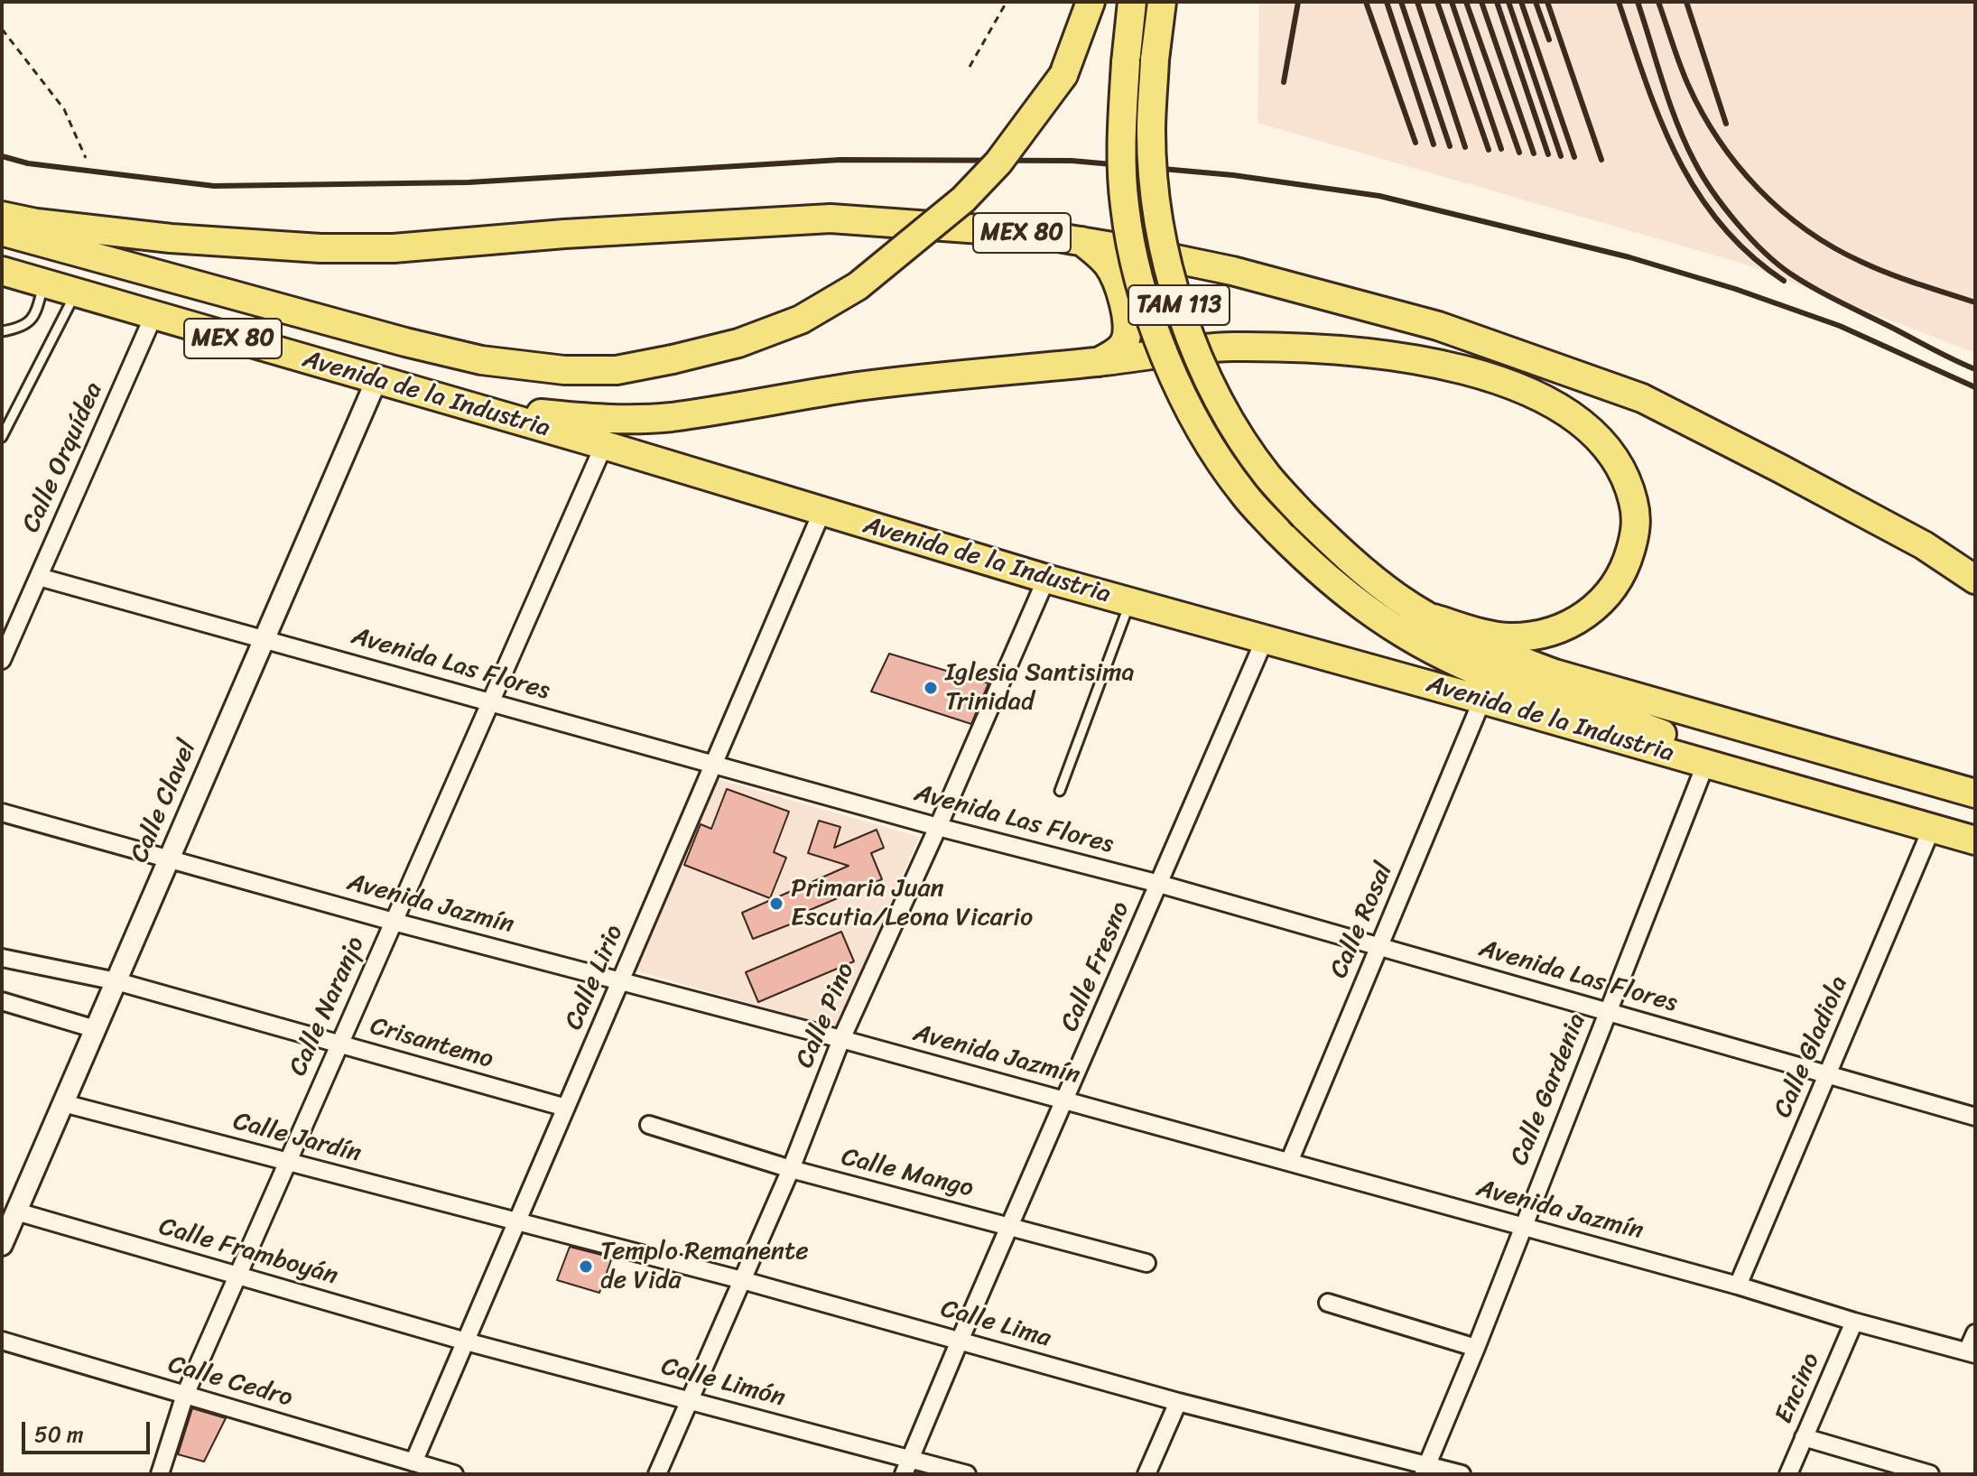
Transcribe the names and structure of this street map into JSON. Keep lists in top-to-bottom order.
{
  "streets": {
    "highway": ["MEX 80", "TAM 113", "Avenida de la Industria"],
    "street": [
      "Calle Orquídea",
      "Avenida Las Flores",
      "Calle Clavel",
      "Avenida Jazmín",
      "Calle Rosal",
      "Calle Fresno",
      "Calle Lirio",
      "Calle Naranjo",
      "Calle Pino",
      "Crisantemo",
      "Calle Gladiola",
      "Calle Gardenia",
      "Calle Jardín",
      "Calle Mango",
      "Calle Framboyán",
      "Calle Lima",
      "Calle Cedro",
      "Calle Limón",
      "Encino"
    ]
  },
  "crossings": [
    ["Avenida de la Industria", "Calle Orquídea"],
    ["Avenida de la Industria", "Calle Clavel"],
    ["Avenida de la Industria", "Calle Rosal"],
    ["Avenida de la Industria", "Calle Fresno"],
    ["Avenida de la Industria", "Calle Lirio"],
    ["Avenida de la Industria", "Calle Naranjo"],
    ["Avenida de la Industria", "Calle Pino"],
    ["Avenida de la Industria", "Calle Gladiola"],
    ["Avenida de la Industria", "Calle Gardenia"],
    ["Calle Orquídea", "Avenida Las Flores"],
    ["Avenida Las Flores", "Calle Clavel"],
    ["Avenida Las Flores", "Calle Rosal"],
    ["Avenida Las Flores", "Calle Fresno"],
    ["Avenida Las Flores", "Calle Lirio"],
    ["Avenida Las Flores", "Calle Naranjo"],
    ["Avenida Las Flores", "Calle Pino"],
    ["Avenida Las Flores", "Calle Gladiola"],
    ["Avenida Las Flores", "Calle Gardenia"],
    ["Calle Clavel", "Avenida Jazmín"],
    ["Calle Clavel", "Crisantemo"],
    ["Calle Clavel", "Calle Jardín"],
    ["Calle Clavel", "Calle Framboyán"],
    ["Avenida Jazmín", "Calle Rosal"],
    ["Avenida Jazmín", "Calle Fresno"],
    ["Avenida Jazmín", "Calle Lirio"],
    ["Avenida Jazmín", "Calle Naranjo"],
    ["Avenida Jazmín", "Calle Pino"],
    ["Avenida Jazmín", "Calle Gladiola"],
    ["Avenida Jazmín", "Calle Gardenia"],
    ["Avenida Jazmín", "Encino"],
    ["Calle Fresno", "Calle Mango"],
    ["Calle Fresno", "Calle Lima"],
    ["Calle Fresno", "Calle Limón"],
    ["Calle Lirio", "Crisantemo"],
    ["Calle Lirio", "Calle Jardín"],
    ["Calle Lirio", "Calle Framboyán"],
    ["Calle Lirio", "Calle Lima"],
    ["Calle Lirio", "Calle Cedro"],
    ["Calle Lirio", "Calle Limón"],
    ["Calle Naranjo", "Crisantemo"],
    ["Calle Naranjo", "Calle Jardín"],
    ["Calle Naranjo", "Calle Framboyán"],
    ["Calle Naranjo", "Calle Cedro"],
    ["Calle Pino", "Calle Mango"],
    ["Calle Pino", "Calle Lima"],
    ["Calle Pino", "Calle Limón"],
    ["Calle Gardenia", "Calle Lima"],
    ["Calle Jardín", "Calle Lima"],
    ["Calle Framboyán", "Calle Limón"]
  ],
  "places": ["Iglesia Santisima Trinidad", "Primaria Juan Escutia/Leona Vicario", "Templo Remanente de Vida"],
  "scale_bar": "50 m"
}
